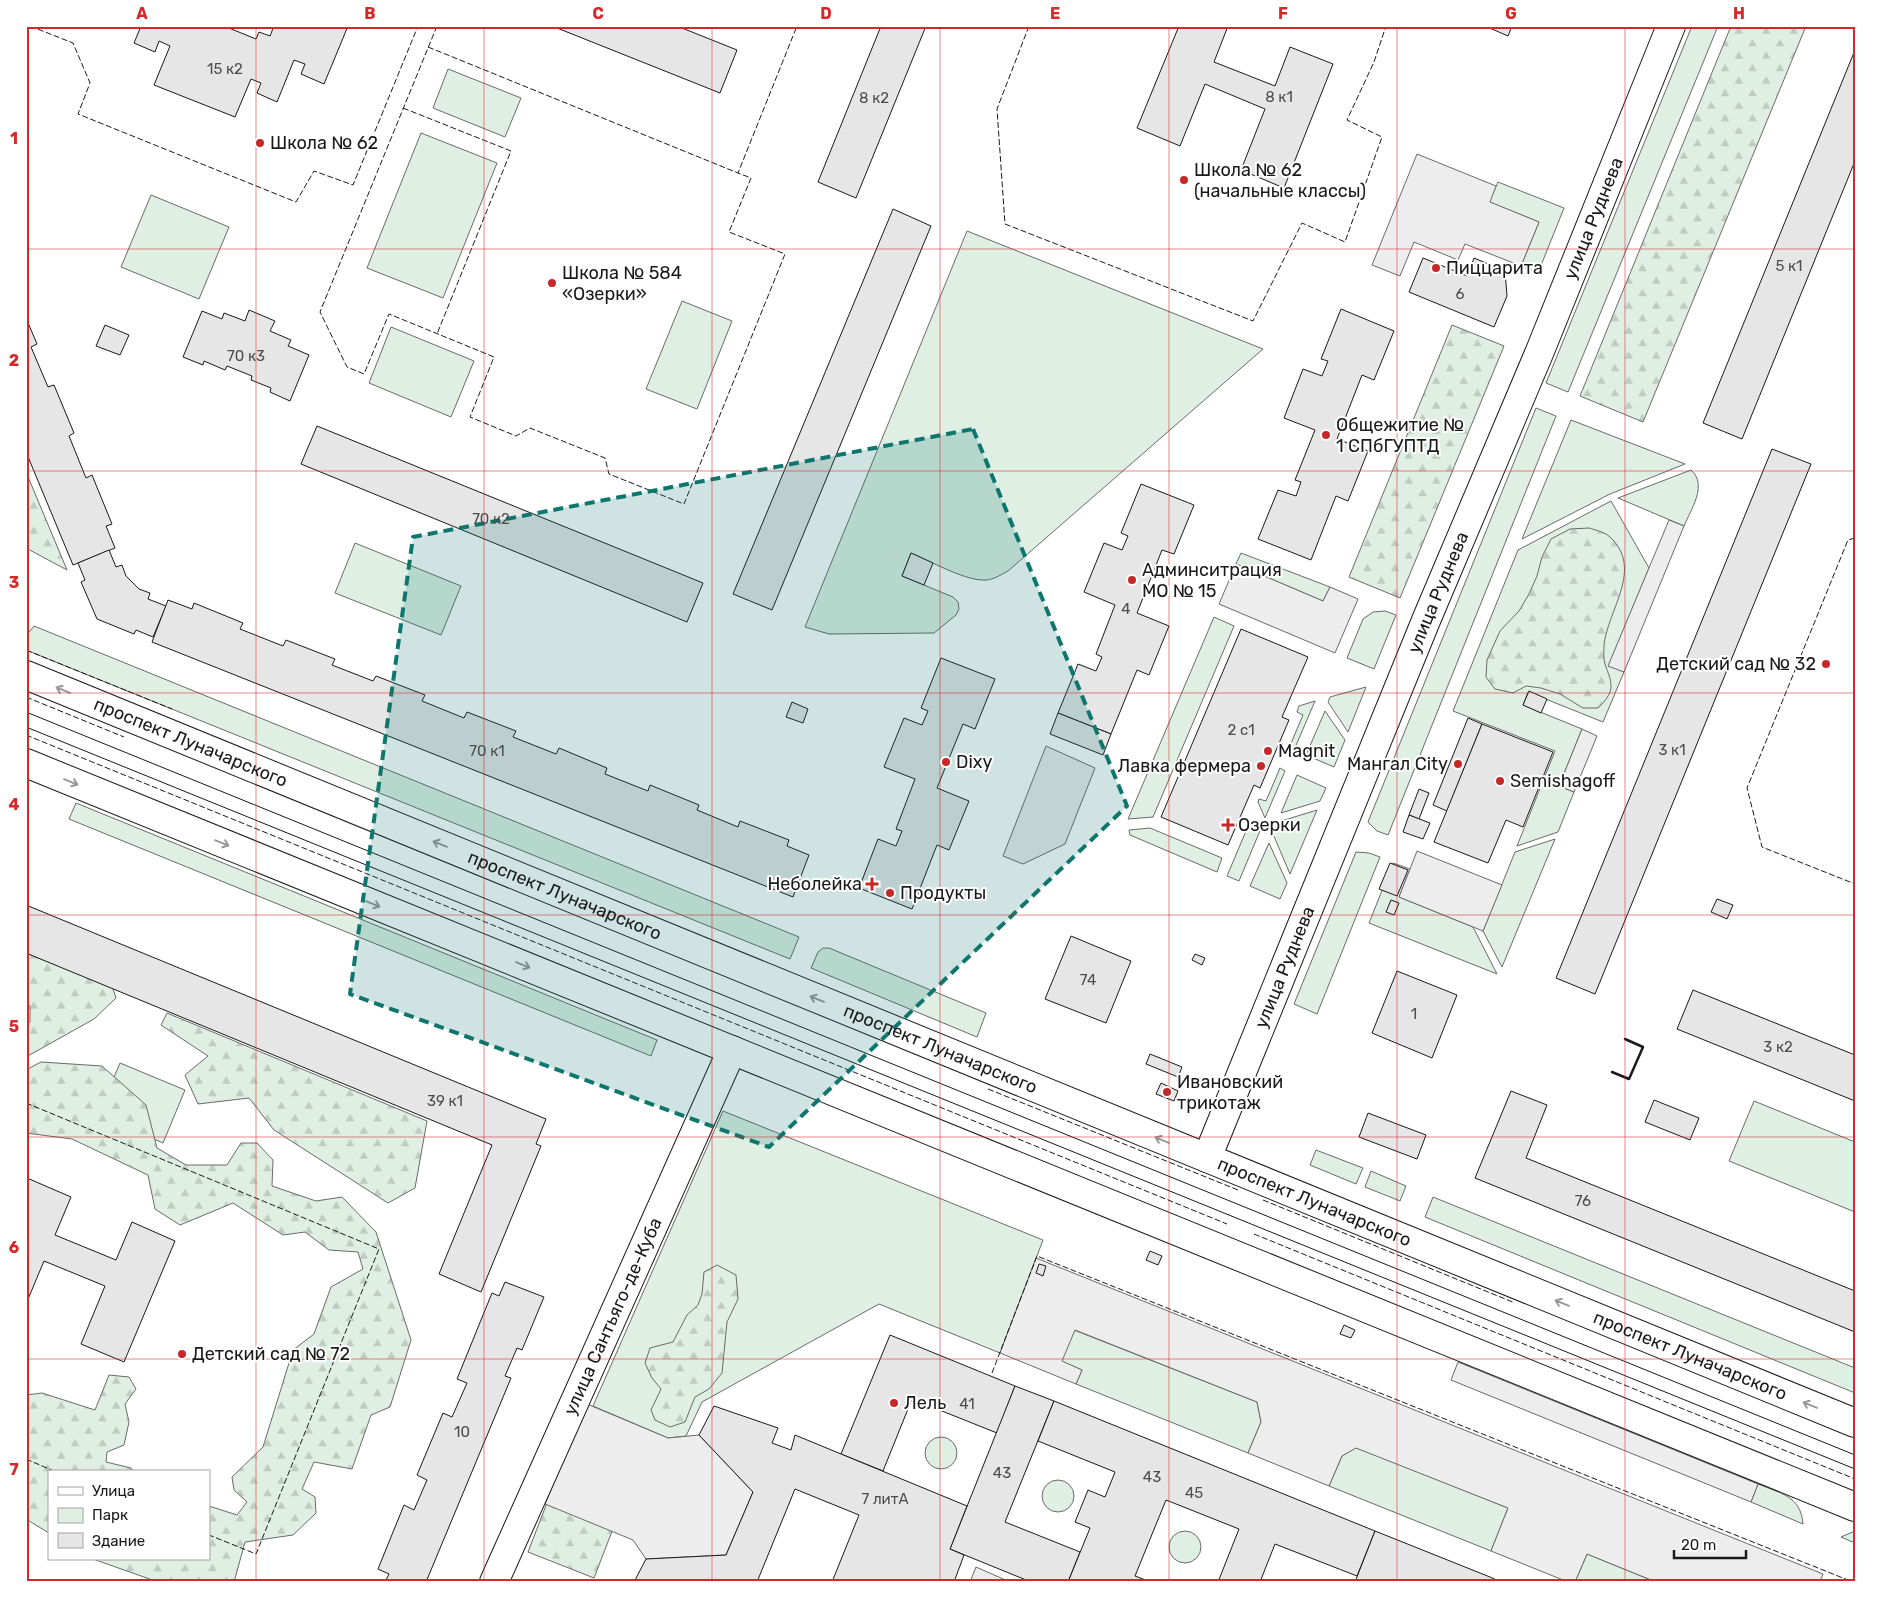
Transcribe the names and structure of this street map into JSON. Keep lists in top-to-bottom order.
{
  "streets": {
    "main road": ["улица Руднева", "проспект Луначарского", "улица Сантьяго-де-Куба"]
  },
  "crossings": [
    ["улица Руднева", "проспект Луначарского"]
  ],
  "places": {
    "other": [
      "Школа № 62",
      "Школа № 62 (начальные классы)",
      "Пиццарита",
      "Школа № 584 «Озерки»",
      "Общежитие № 1 СПбГУПТД",
      "Админситрация МО № 15",
      "Детский сад № 32",
      "Magnit",
      "Dixy",
      "Мангал City",
      "Лавка фермера",
      "Semishagoff",
      "Продукты",
      "Ивановский трикотаж",
      "Детский сад № 72",
      "Лель"
    ],
    "health": ["Озерки", "Неболейка"]
  },
  "house_numbers": [
    "15 к2",
    "8 к1",
    "8 к2",
    "5 к1",
    "6",
    "70 к3",
    "70 к2",
    "4",
    "2 с1",
    "3 к1",
    "70 к1",
    "74",
    "1",
    "3 к2",
    "39 к1",
    "76",
    "41",
    "10",
    "43",
    "43",
    "45",
    "7 литА"
  ],
  "legend": ["Улица", "Парк", "Здание"],
  "scale_bar": "20 m",
  "grid": {
    "columns": [
      "A",
      "B",
      "C",
      "D",
      "E",
      "F",
      "G",
      "H"
    ],
    "rows": [
      "1",
      "2",
      "3",
      "4",
      "5",
      "6",
      "7"
    ]
  }
}
